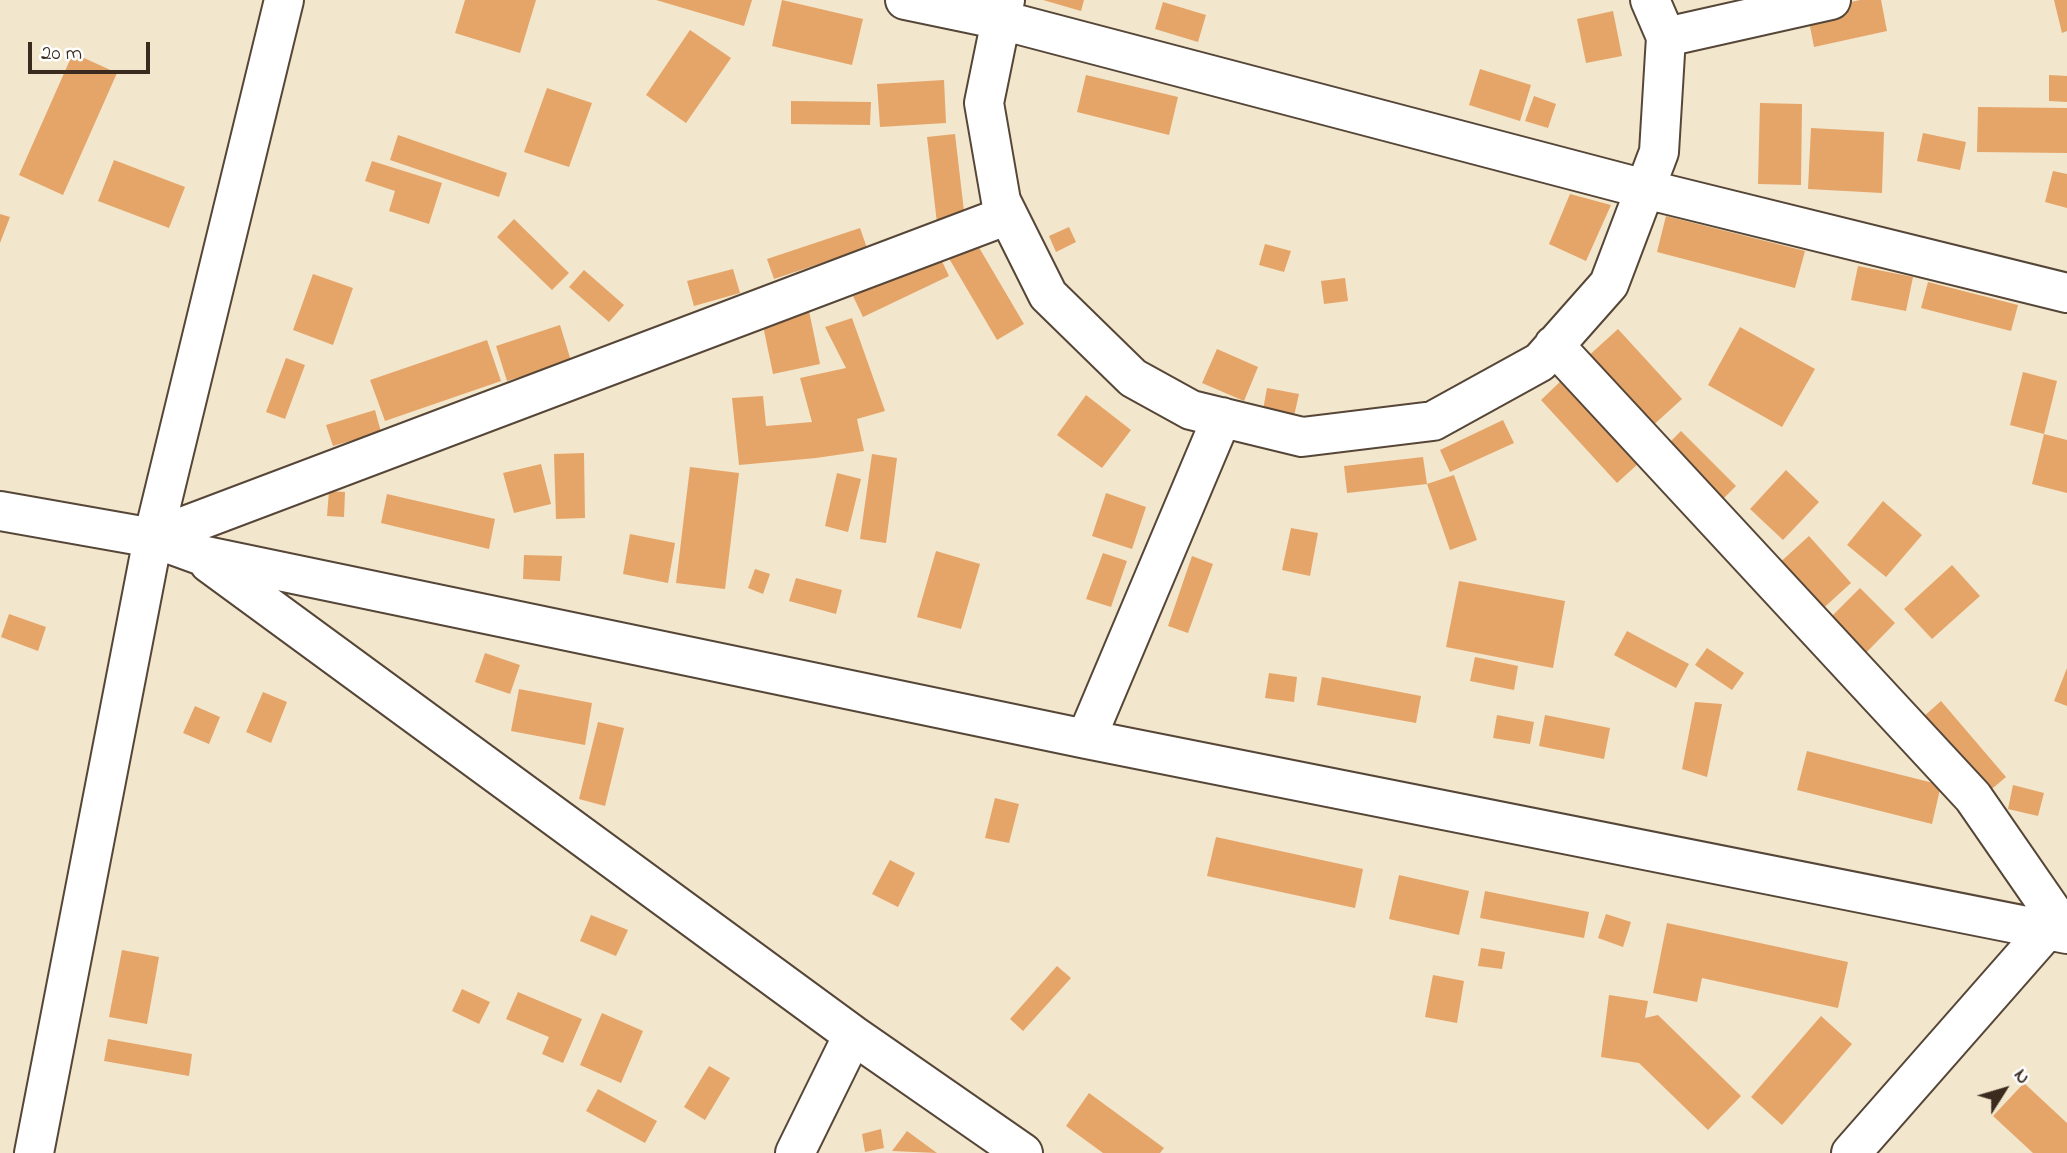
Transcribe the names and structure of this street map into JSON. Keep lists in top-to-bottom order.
{
  "scale_bar": "20 m",
  "north": "top right"
}
